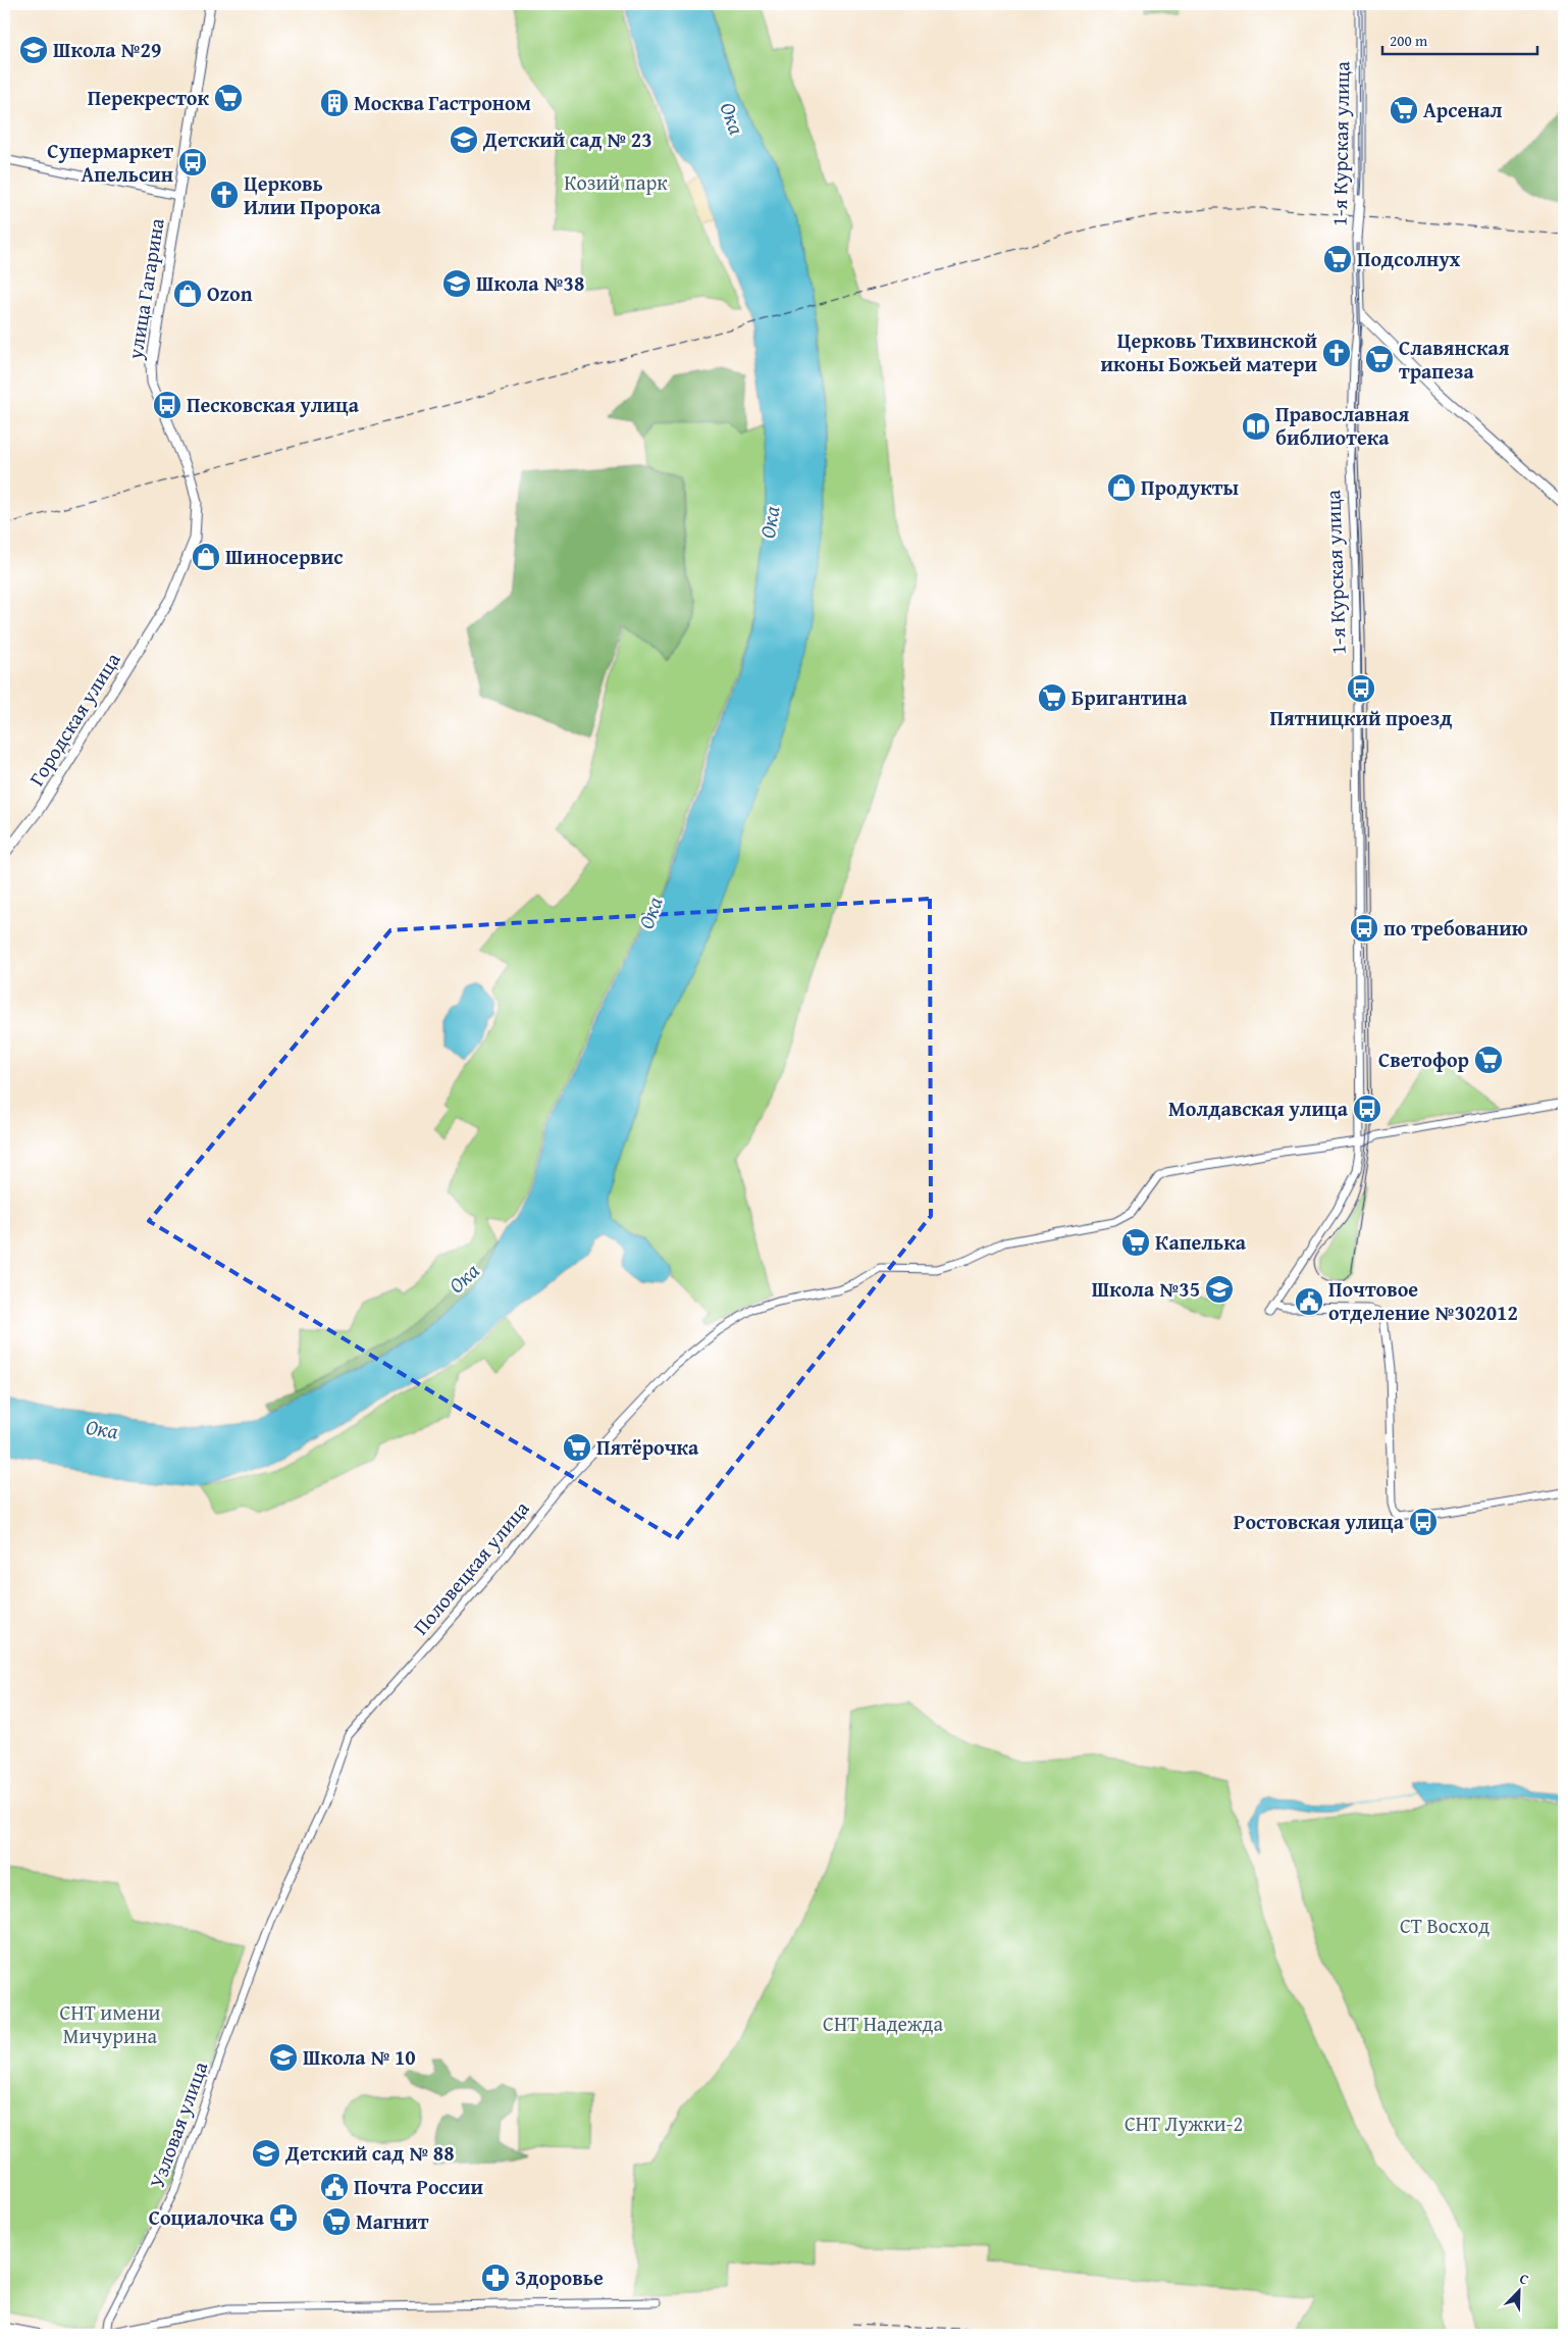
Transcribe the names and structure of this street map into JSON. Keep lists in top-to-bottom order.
{
  "streets": {
    "main road": ["1-я Курская улица", "улица Гагарина", "Городская улица"],
    "street": ["Половецкая улица", "Узловая улица"]
  },
  "crossings": [
    ["1-я Курская улица", "Половецкая улица"],
    ["улица Гагарина", "Городская улица"],
    ["Половецкая улица", "Узловая улица"]
  ],
  "water": ["Ока"],
  "parks": [
    "Козий парк",
    "СТ Восход",
    "СНТ имени Мичурина",
    "СНТ Надежда",
    "СНТ Лужки-2"
  ],
  "places": {
    "school or university": [
      "Школа №29",
      "Детский сад № 23",
      "Школа №38",
      "Школа №35",
      "Школа № 10",
      "Детский сад № 88"
    ],
    "supermarket": [
      "Перекресток",
      "Арсенал",
      "Подсолнух",
      "Славянская трапеза",
      "Бригантина",
      "Светофор",
      "Капелька",
      "Пятёрочка",
      "Магнит"
    ],
    "building": ["Москва Гастроном"],
    "bus stop": [
      "Супермаркет Апельсин",
      "Песковская улица",
      "Пятницкий проезд",
      "по требованию",
      "Молдавская улица",
      "Ростовская улица"
    ],
    "church": ["Церковь Илии Пророка", "Церковь Тихвинской иконы Божьей матери"],
    "shop": ["Ozon", "Продукты", "Шиносервис"],
    "library": ["Православная библиотека"],
    "public building": ["Почтовое отделение №302012", "Почта России"],
    "pharmacy": ["Социалочка", "Здоровье"]
  },
  "scale_bar": "200 m",
  "north": "top right"
}
